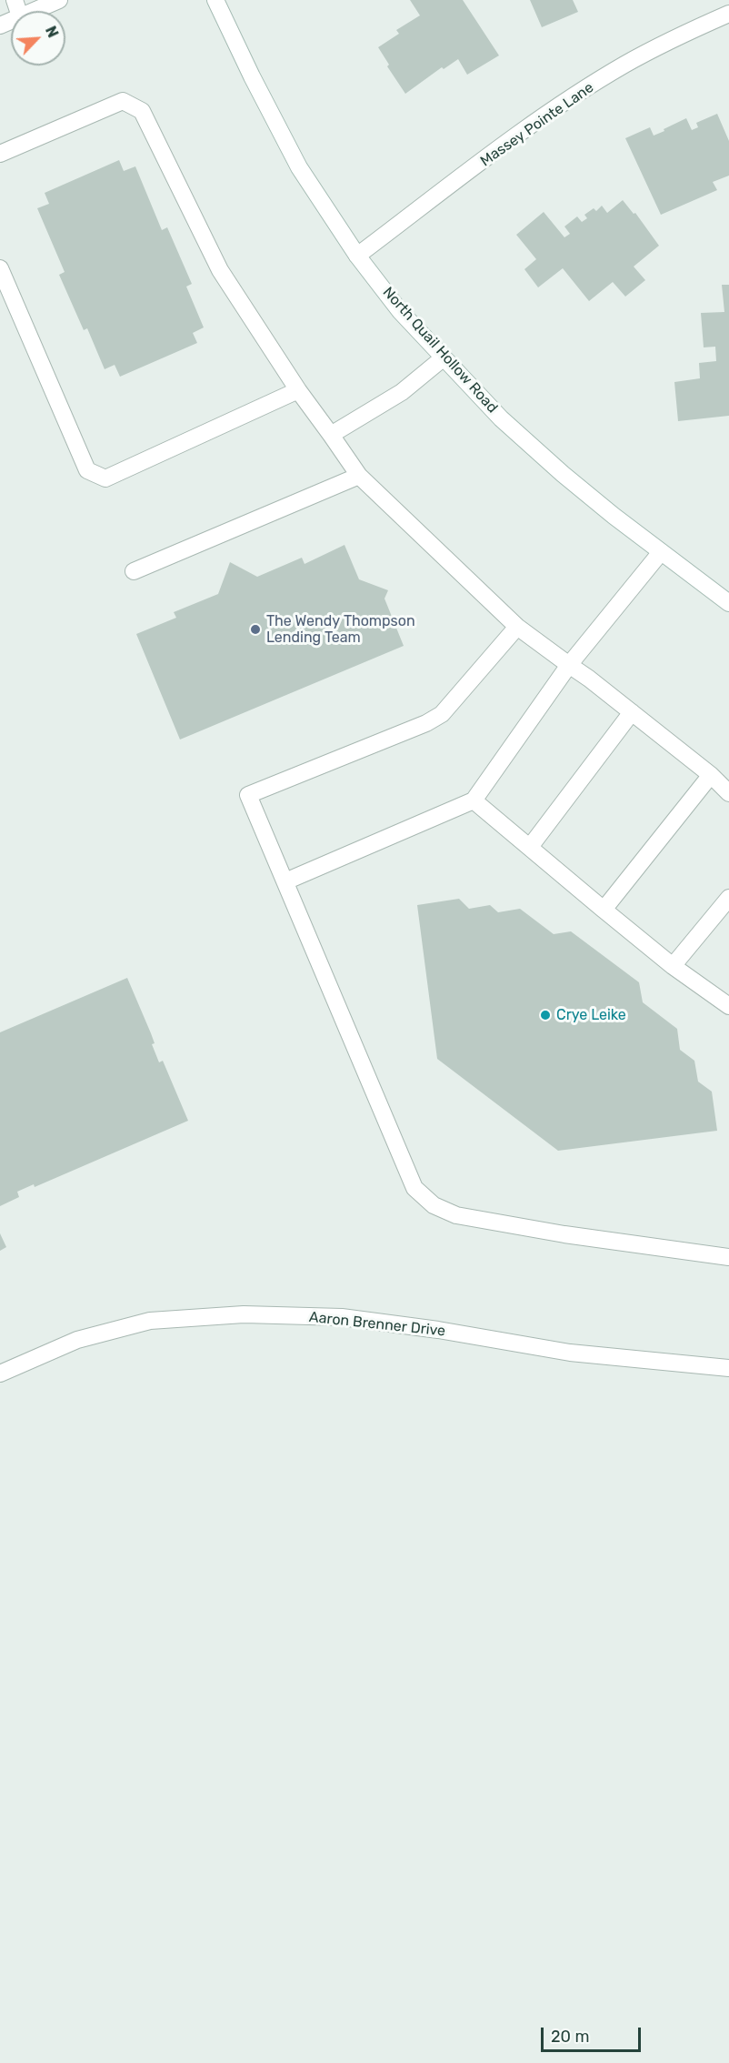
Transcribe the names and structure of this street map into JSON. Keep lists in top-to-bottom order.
{
  "streets": {
    "street": ["Massey Pointe Lane", "North Quail Hollow Road", "Aaron Brenner Drive"]
  },
  "crossings": [
    ["Massey Pointe Lane", "North Quail Hollow Road"]
  ],
  "places": ["The Wendy Thompson Lending Team", "Crye Leike"],
  "scale_bar": "20 m",
  "north": "top right"
}
